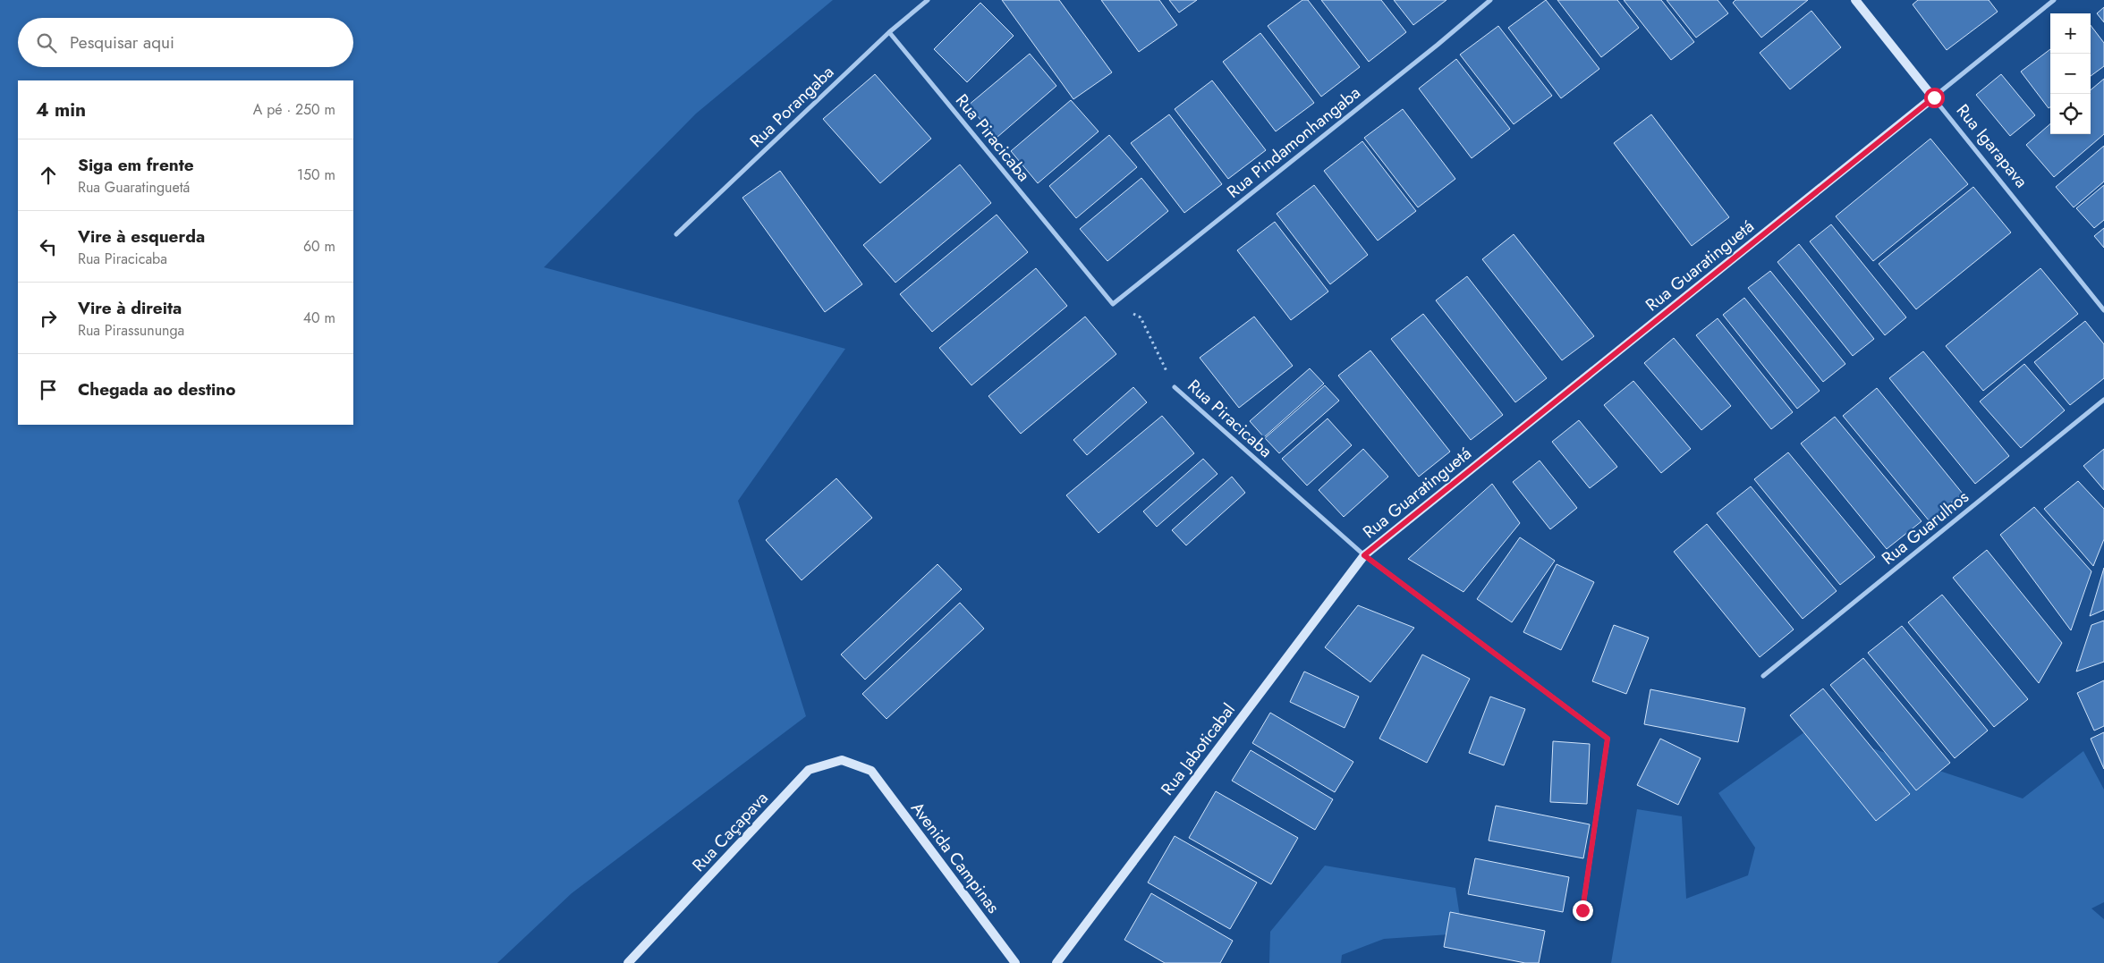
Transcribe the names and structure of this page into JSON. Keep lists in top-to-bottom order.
{
  "streets": {
    "street": [
      "Rua Porangaba",
      "Rua Piracicaba",
      "Rua Pindamonhangaba",
      "Rua Igarapava",
      "Rua Guaratinguetá",
      "Rua Guarulhos",
      "Rua Jaboticabal",
      "Rua Caçapava",
      "Avenida Campinas"
    ]
  },
  "crossings": [
    ["Rua Porangaba", "Rua Piracicaba"],
    ["Rua Piracicaba", "Rua Pindamonhangaba"],
    ["Rua Piracicaba", "Rua Guaratinguetá"],
    ["Rua Piracicaba", "Rua Jaboticabal"],
    ["Rua Igarapava", "Rua Guaratinguetá"],
    ["Rua Guaratinguetá", "Rua Jaboticabal"],
    ["Rua Caçapava", "Avenida Campinas"]
  ],
  "page": {
    "map_buttons": ["+", "−"],
    "search": "Pesquisar aqui",
    "heading": ["4 min", "A pé · 250 m"],
    "list": [
      ["Siga em frente", "Rua Guaratinguetá", "150 m"],
      ["Vire à esquerda", "Rua Piracicaba", "60 m"],
      ["Vire à direita", "Rua Pirassununga", "40 m"],
      "Chegada ao destino"
    ]
  }
}
